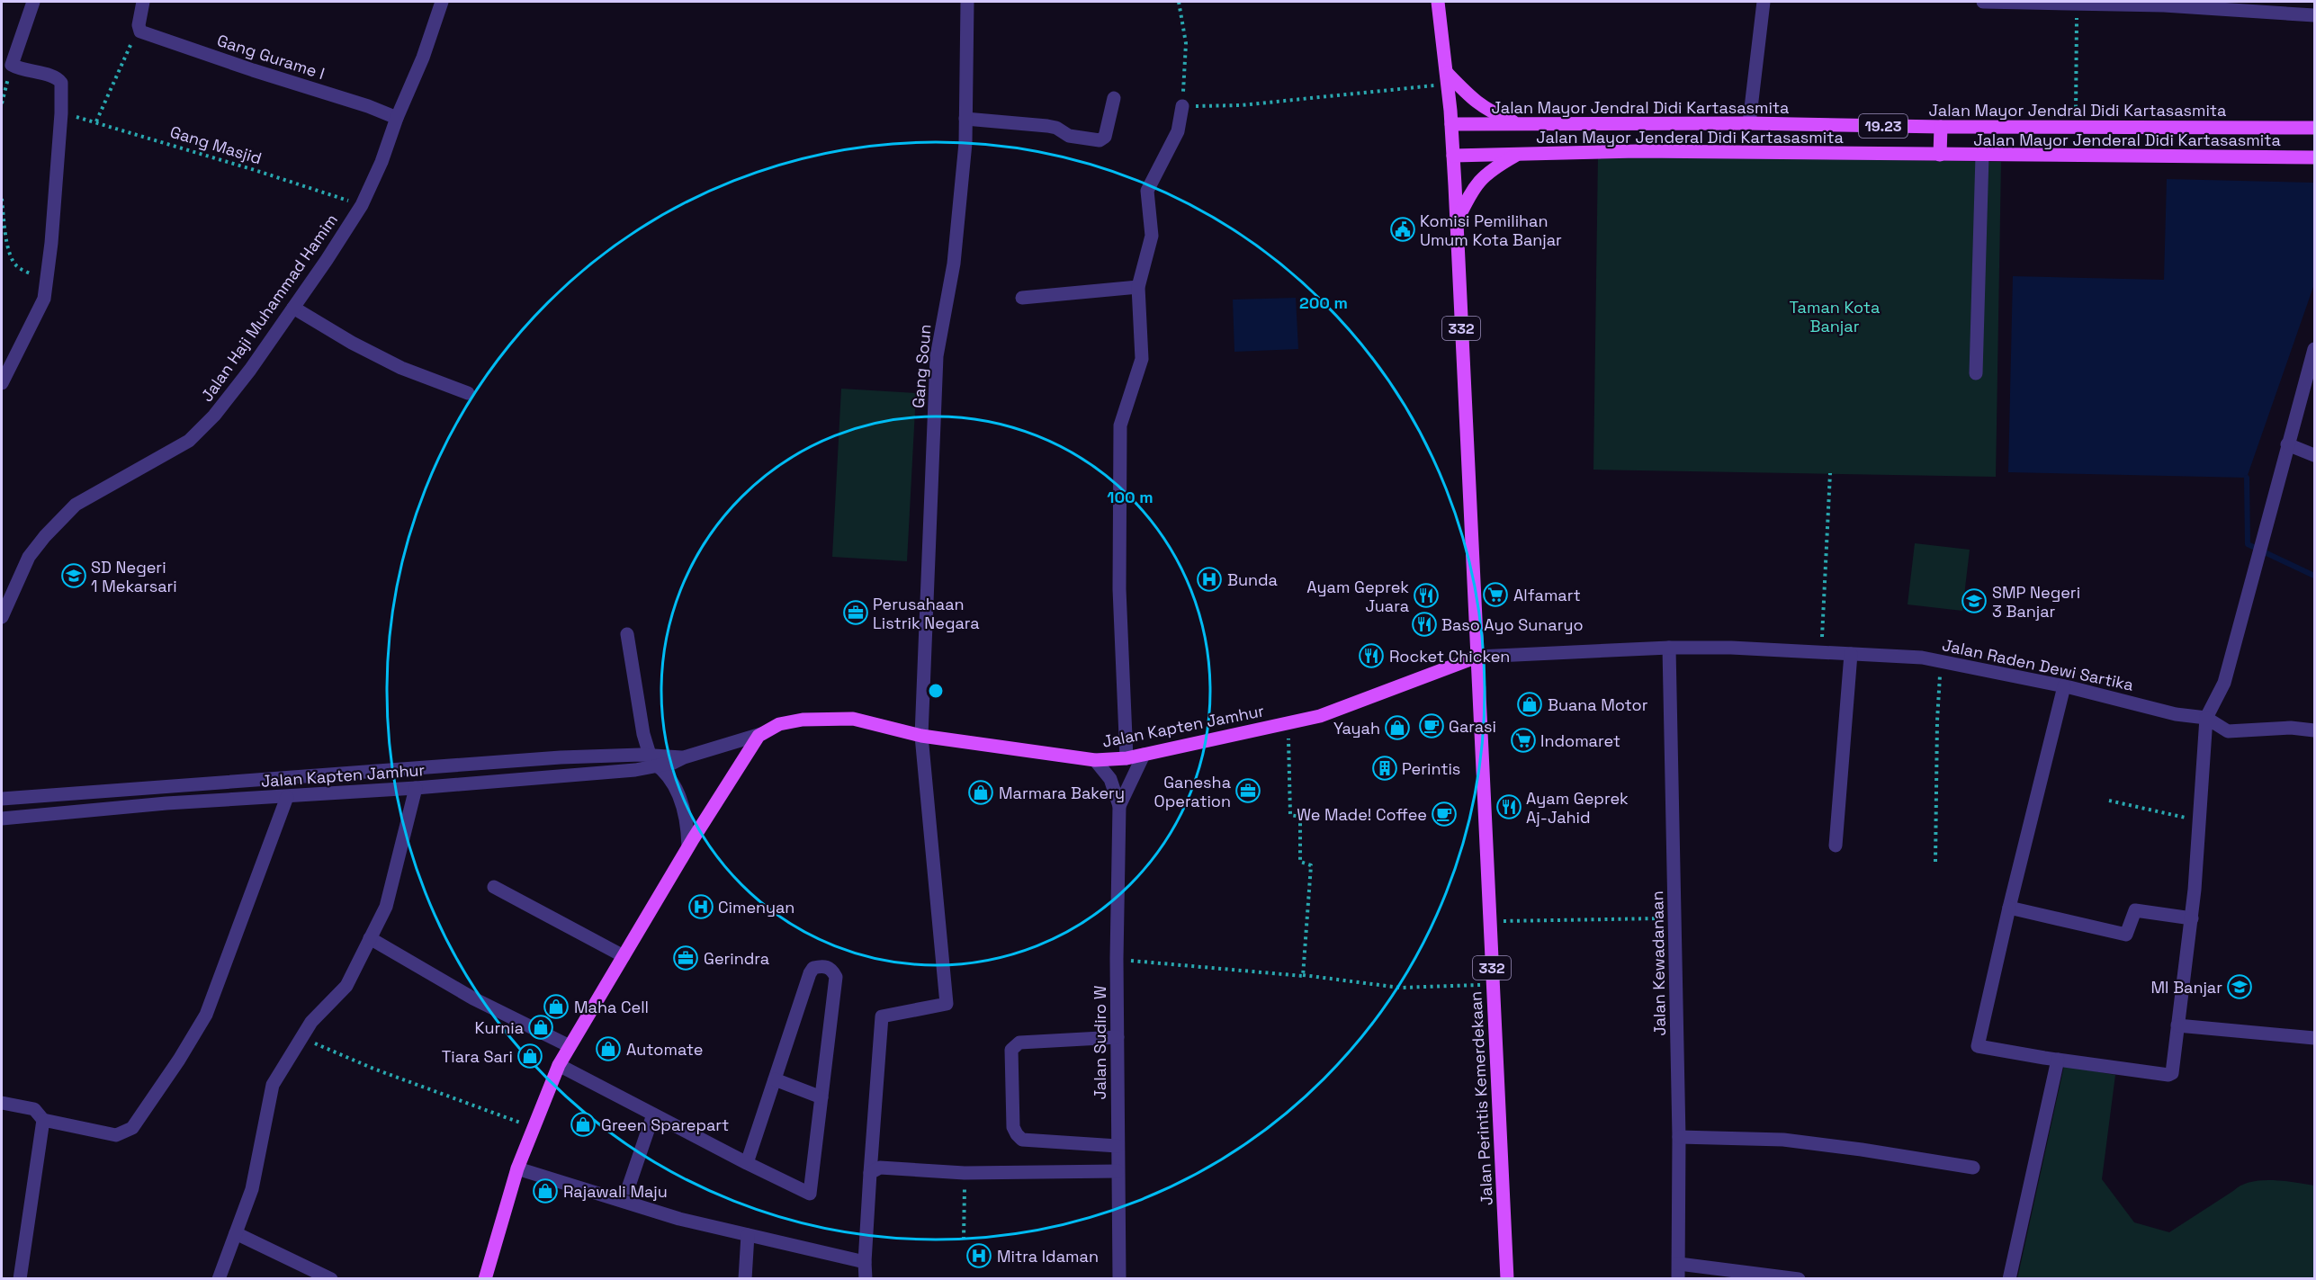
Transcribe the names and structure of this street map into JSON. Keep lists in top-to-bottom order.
{
  "streets": {
    "main road": [
      "Jalan Mayor Jendral Didi Kartasasmita",
      "19.23",
      "Jalan Mayor Jenderal Didi Kartasasmita",
      "332",
      "Jalan Kapten Jamhur",
      "Jalan Perintis Kemerdekaan"
    ],
    "street": [
      "Gang Gurame I",
      "Jalan Haji Muhammad Hamim",
      "Gang Soun",
      "Jalan Raden Dewi Sartika",
      "Jalan Kewadanaan",
      "Jalan Sudiro W"
    ],
    "path": ["Gang Masjid"]
  },
  "crossings": [
    ["Gang Gurame I", "Jalan Haji Muhammad Hamim"],
    ["Jalan Mayor Jendral Didi Kartasasmita", "332"],
    ["Jalan Mayor Jenderal Didi Kartasasmita", "332"],
    ["Gang Masjid", "Jalan Haji Muhammad Hamim"],
    ["332", "Jalan Raden Dewi Sartika"],
    ["332", "Jalan Kapten Jamhur"],
    ["332", "Jalan Perintis Kemerdekaan"],
    ["Gang Soun", "Jalan Kapten Jamhur"],
    ["Jalan Raden Dewi Sartika", "Jalan Kapten Jamhur"],
    ["Jalan Raden Dewi Sartika", "Jalan Kewadanaan"],
    ["Jalan Raden Dewi Sartika", "Jalan Perintis Kemerdekaan"],
    ["Jalan Kapten Jamhur", "Jalan Perintis Kemerdekaan"]
  ],
  "parks": ["Taman Kota Banjar"],
  "places": {
    "public building": ["Komisi Pemilihan Umum Kota Banjar"],
    "school or university": ["SD Negeri 1 Mekarsari", "SMP Negeri 3 Banjar", "MI Banjar"],
    "hospital": ["Bunda", "Cimenyan", "Mitra Idaman"],
    "supermarket": ["Alfamart", "Indomaret"],
    "restaurant": [
      "Ayam Geprek Juara",
      "Baso Ayo Sunaryo",
      "Rocket Chicken",
      "Ayam Geprek Aj-Jahid"
    ],
    "office": ["Perusahaan Listrik Negara", "Ganesha Operation", "Gerindra"],
    "shop": [
      "Buana Motor",
      "Yayah",
      "Marmara Bakery",
      "Maha Cell",
      "Kurnia",
      "Automate",
      "Tiara Sari",
      "Green Sparepart",
      "Rajawali Maju"
    ],
    "cafe": ["Garasi", "We Made! Coffee"],
    "building": ["Perintis"]
  },
  "rings": ["200 m", "100 m"]
}
